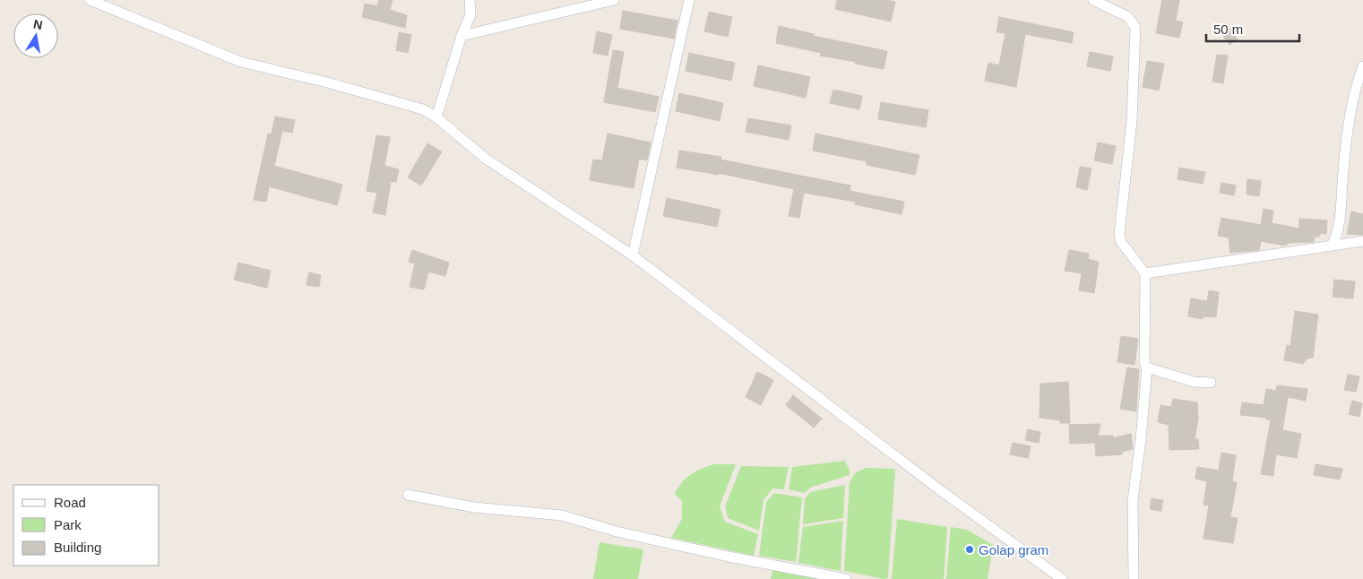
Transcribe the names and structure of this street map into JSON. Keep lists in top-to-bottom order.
{
  "places": ["Golap gram"],
  "legend": ["Road", "Park", "Building"],
  "scale_bar": "50 m",
  "north": "top"
}
